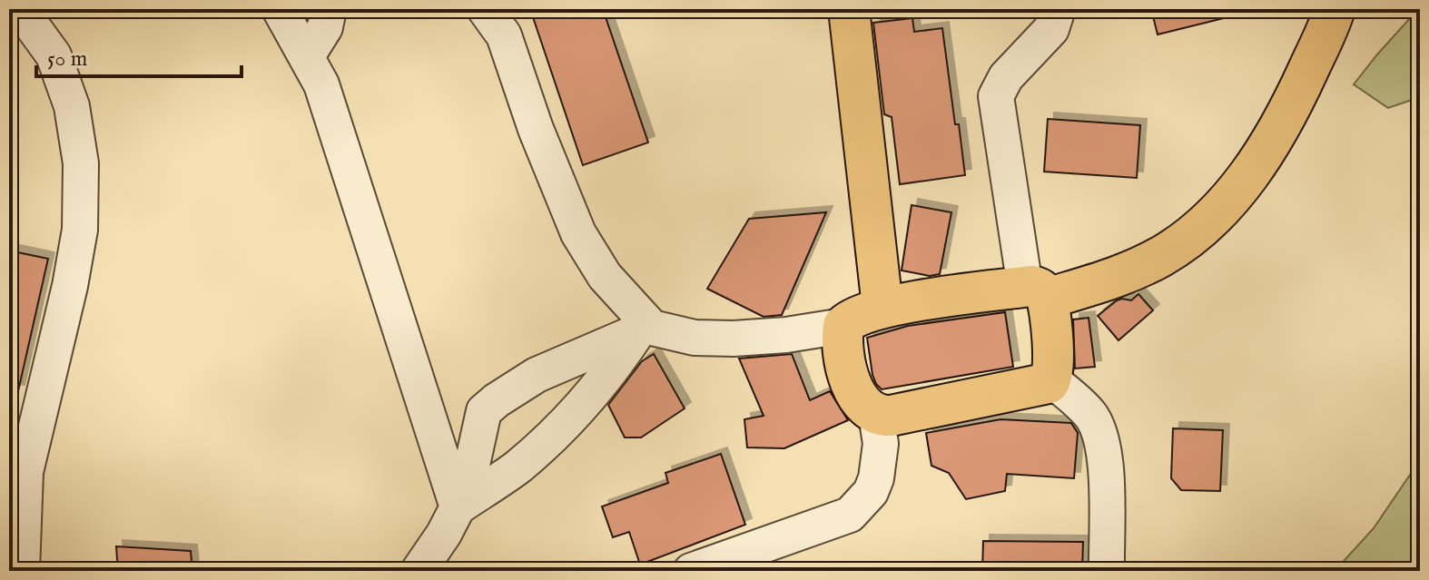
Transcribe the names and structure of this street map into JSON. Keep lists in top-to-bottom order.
{
  "scale_bar": "50 m"
}
